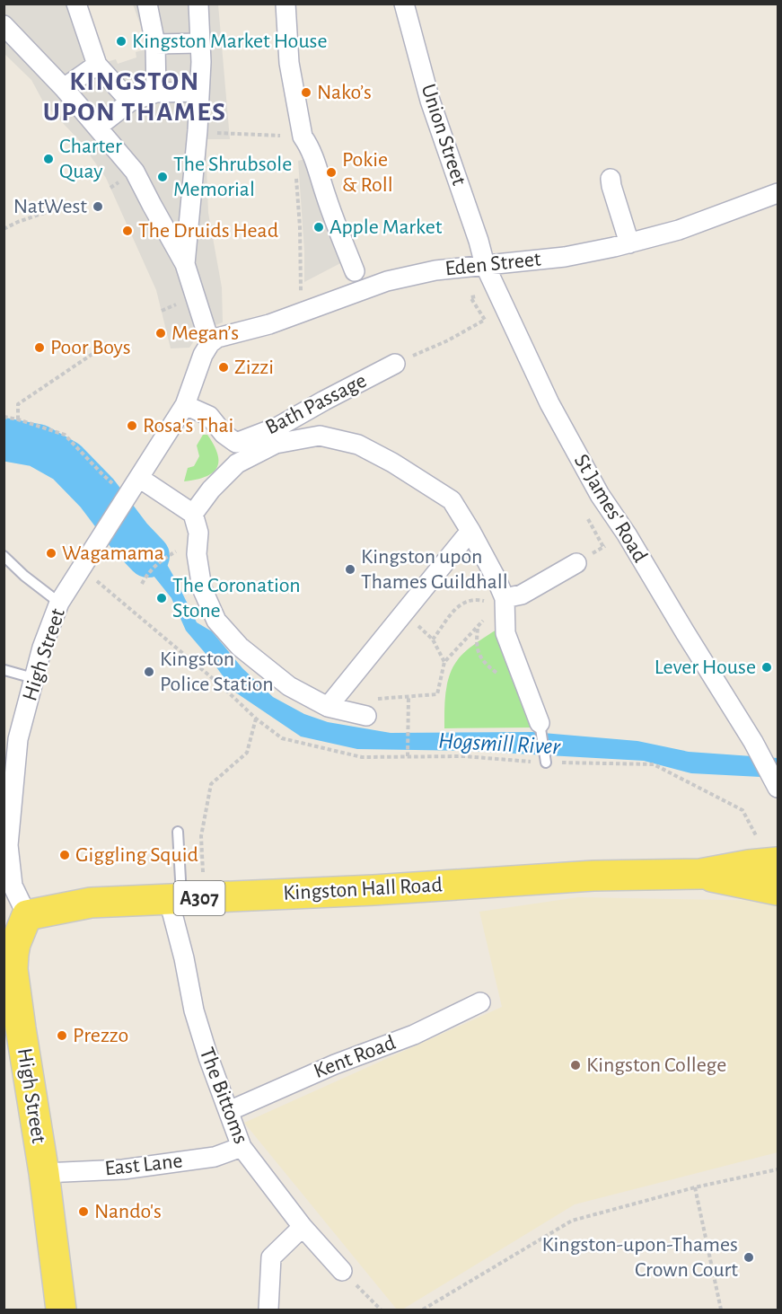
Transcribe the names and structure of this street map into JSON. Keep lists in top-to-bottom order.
{
  "streets": {
    "main road": ["High Street", "Kingston Hall Road", "A307"],
    "street": [
      "Union Street",
      "Eden Street",
      "Bath Passage",
      "St James' Road",
      "Kent Road",
      "The Bittoms",
      "East Lane"
    ]
  },
  "crossings": [
    ["Union Street", "Eden Street"],
    ["Union Street", "St James' Road"],
    ["Eden Street", "St James' Road"],
    ["High Street", "Kingston Hall Road"],
    ["High Street", "East Lane"],
    ["Kingston Hall Road", "The Bittoms"],
    ["Kent Road", "The Bittoms"],
    ["The Bittoms", "East Lane"]
  ],
  "districts": ["KINGSTON UPON THAMES"],
  "water": ["Hogsmill River"],
  "places": [
    "Kingston Market House",
    "Nako’s",
    "Charter Quay",
    "Pokie & Roll",
    "The Shrubsole Memorial",
    "NatWest",
    "Apple Market",
    "The Druids Head",
    "Megan’s",
    "Poor Boys",
    "Zizzi",
    "Rosa's Thai",
    "Wagamama",
    "Kingston upon Thames Guildhall",
    "The Coronation Stone",
    "Lever House",
    "Kingston Police Station",
    "Giggling Squid",
    "Prezzo",
    "Kingston College",
    "Nando's",
    "Kingston-upon-Thames Crown Court"
  ]
}
